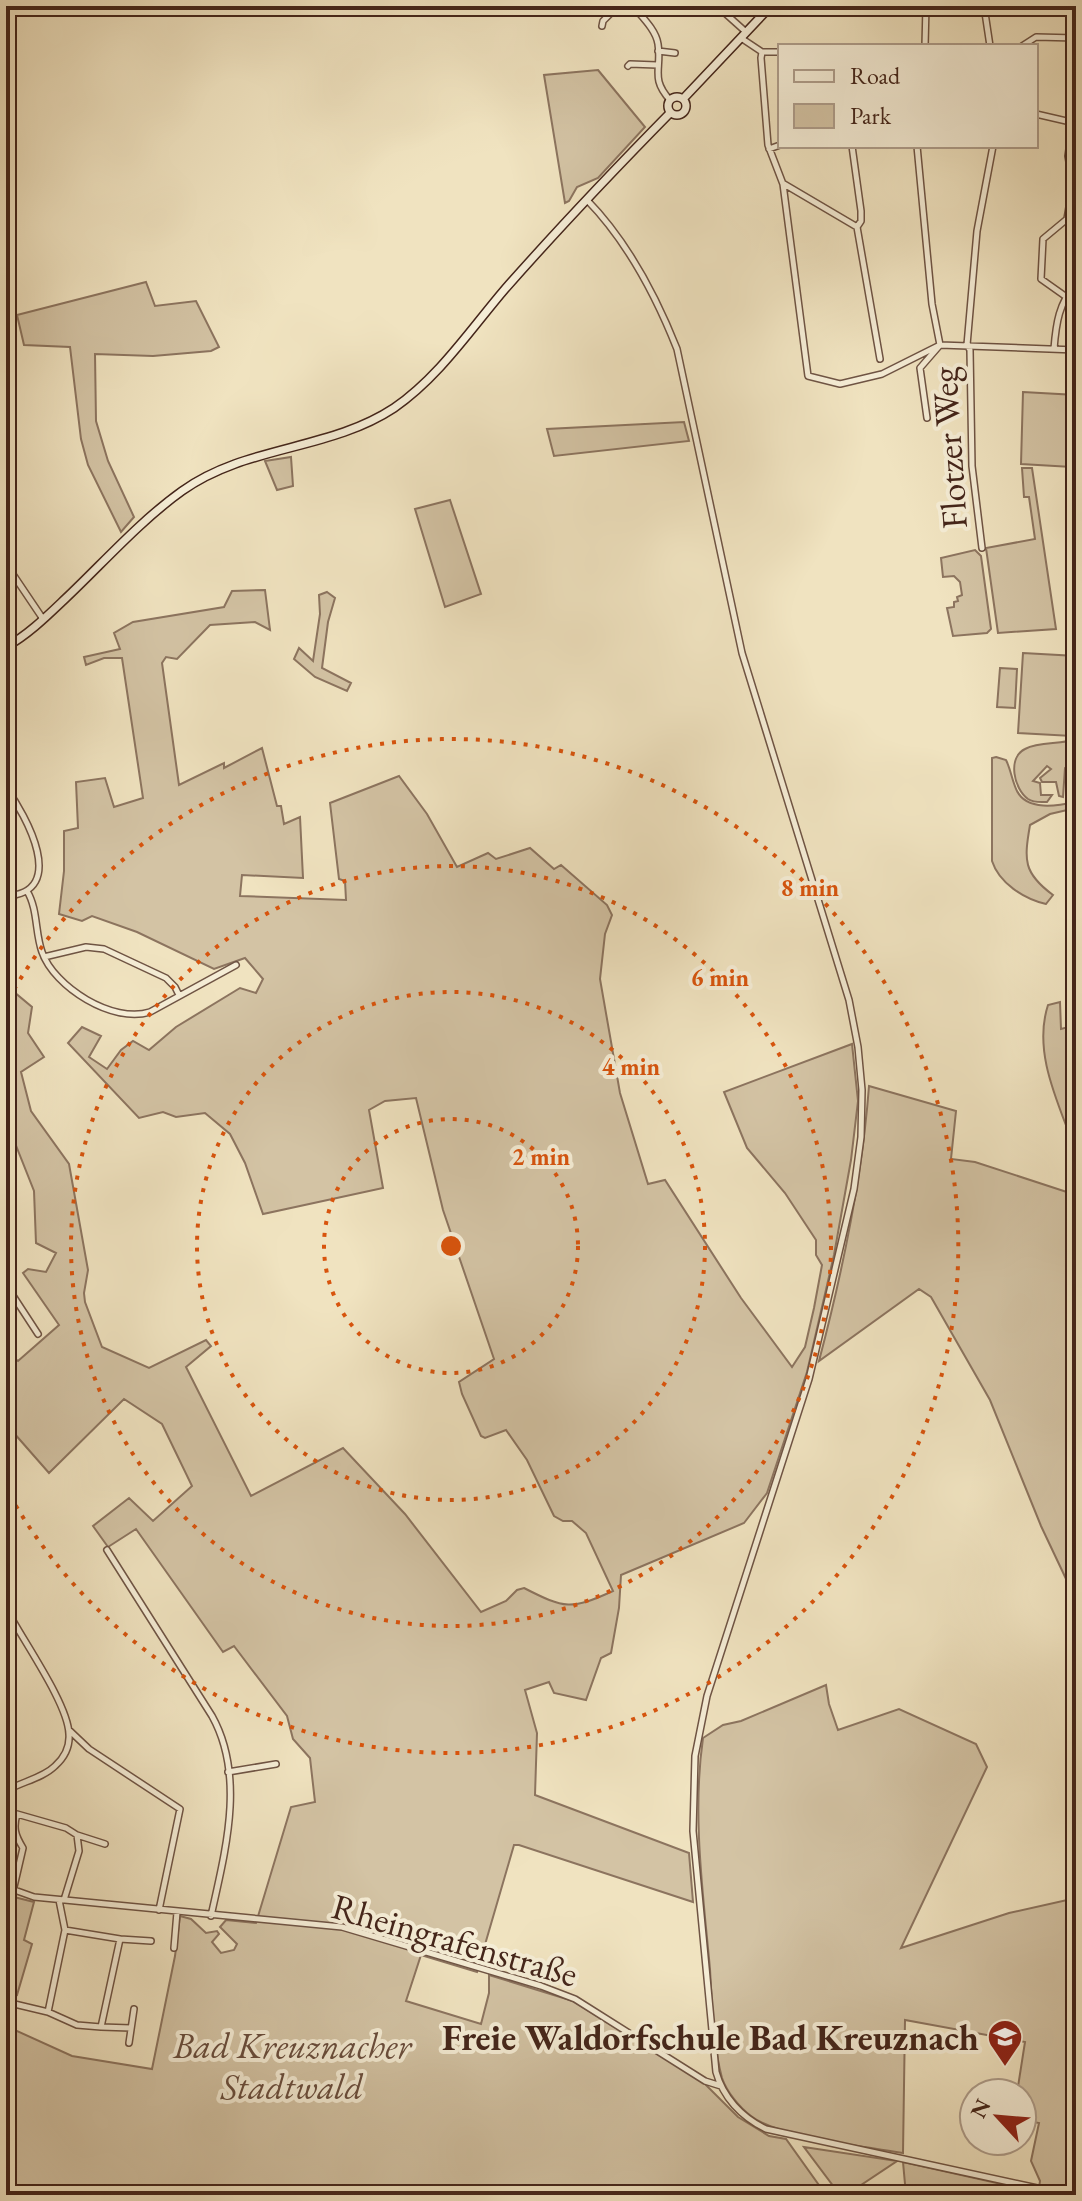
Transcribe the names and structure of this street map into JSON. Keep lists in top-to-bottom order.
{
  "streets": {
    "street": ["Flotzer Weg", "Rheingrafenstraße"]
  },
  "parks": ["Bad Kreuznacher Stadtwald"],
  "places": {
    "school or university": ["Freie Waldorfschule Bad Kreuznach"]
  },
  "legend": ["Road", "Park"],
  "north": "top left",
  "rings": [
    "8 min",
    "6 min",
    "4 min",
    "2 min"
  ]
}
